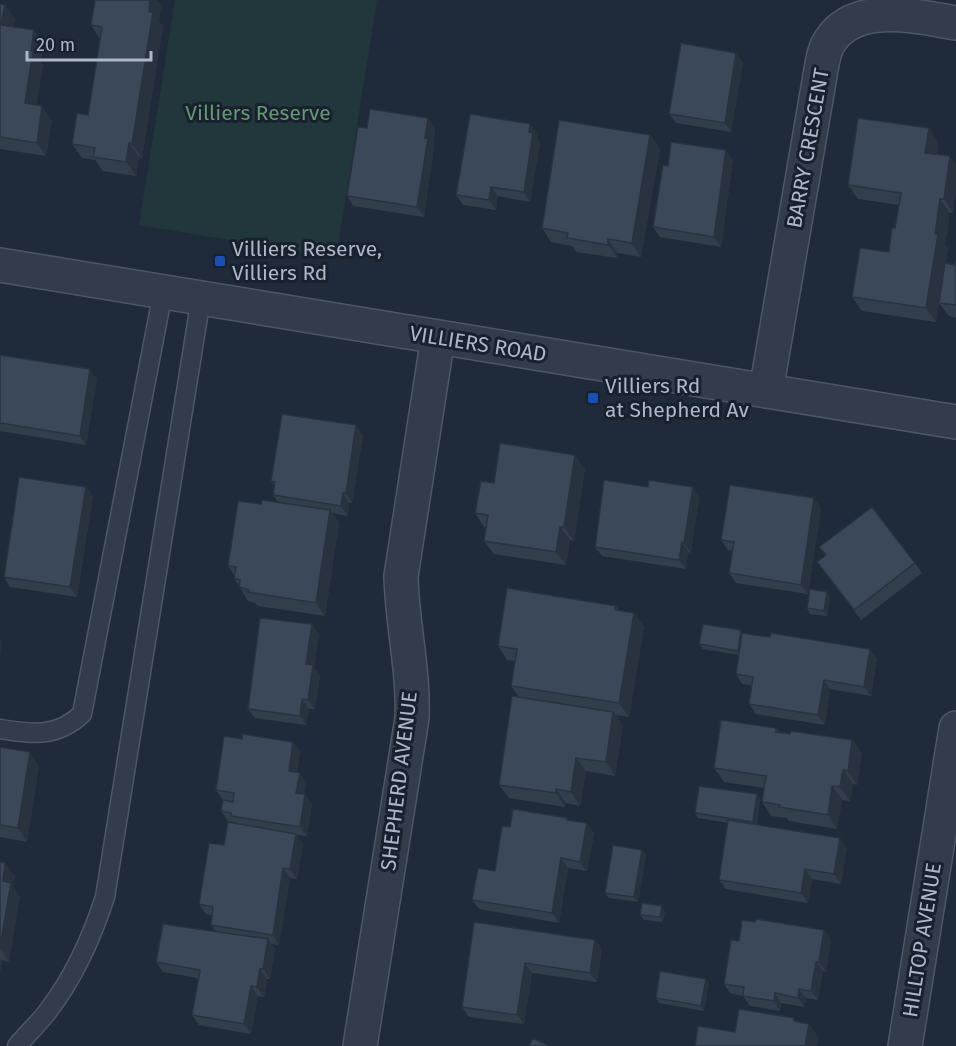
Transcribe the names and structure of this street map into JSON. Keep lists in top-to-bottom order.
{
  "streets": {
    "street": [
      "BARRY CRESCENT",
      "VILLIERS ROAD",
      "SHEPHERD AVENUE",
      "HILLTOP AVENUE"
    ]
  },
  "crossings": [
    ["BARRY CRESCENT", "VILLIERS ROAD"],
    ["VILLIERS ROAD", "SHEPHERD AVENUE"]
  ],
  "parks": ["Villiers Reserve"],
  "places": {
    "transit": ["Villiers Reserve, Villiers Rd", "Villiers Rd at Shepherd Av"]
  },
  "scale_bar": "20 m"
}
